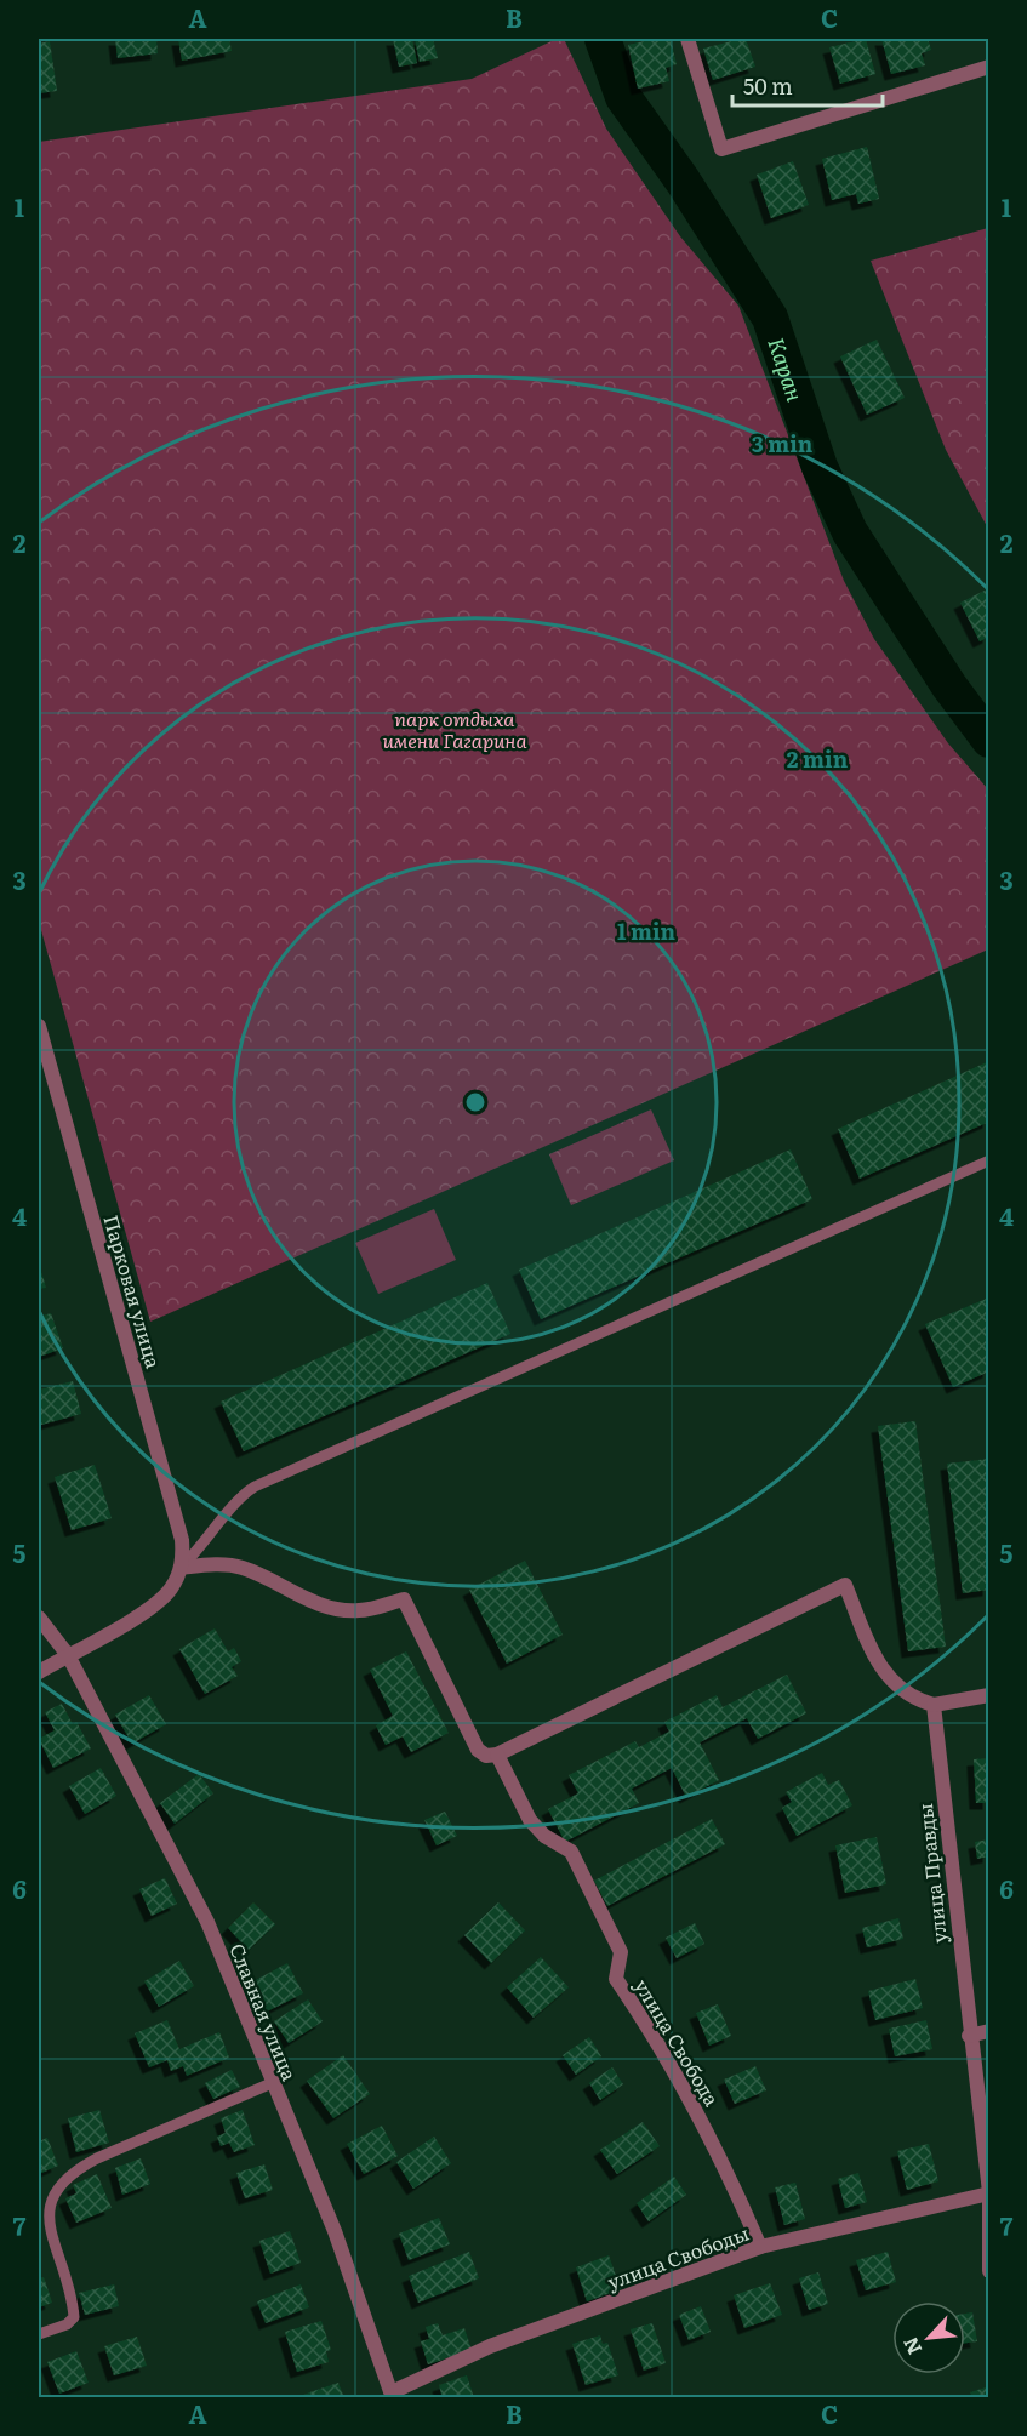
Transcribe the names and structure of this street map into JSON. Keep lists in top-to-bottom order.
{
  "streets": {
    "street": [
      "Парковая улица",
      "улица Правды",
      "Славная улица",
      "улица Свобода",
      "улица Свободы"
    ]
  },
  "crossings": [
    ["улица Правды", "улица Свободы"],
    ["Славная улица", "улица Свободы"],
    ["улица Свобода", "улица Свободы"]
  ],
  "water": ["Каран"],
  "parks": ["парк отдыха имени Гагарина"],
  "scale_bar": "50 m",
  "north": "bottom left",
  "grid": {
    "columns": ["A", "B", "C"],
    "rows": [
      "1",
      "2",
      "3",
      "4",
      "5",
      "6",
      "7"
    ]
  },
  "rings": ["3 min", "2 min", "1 min"]
}
